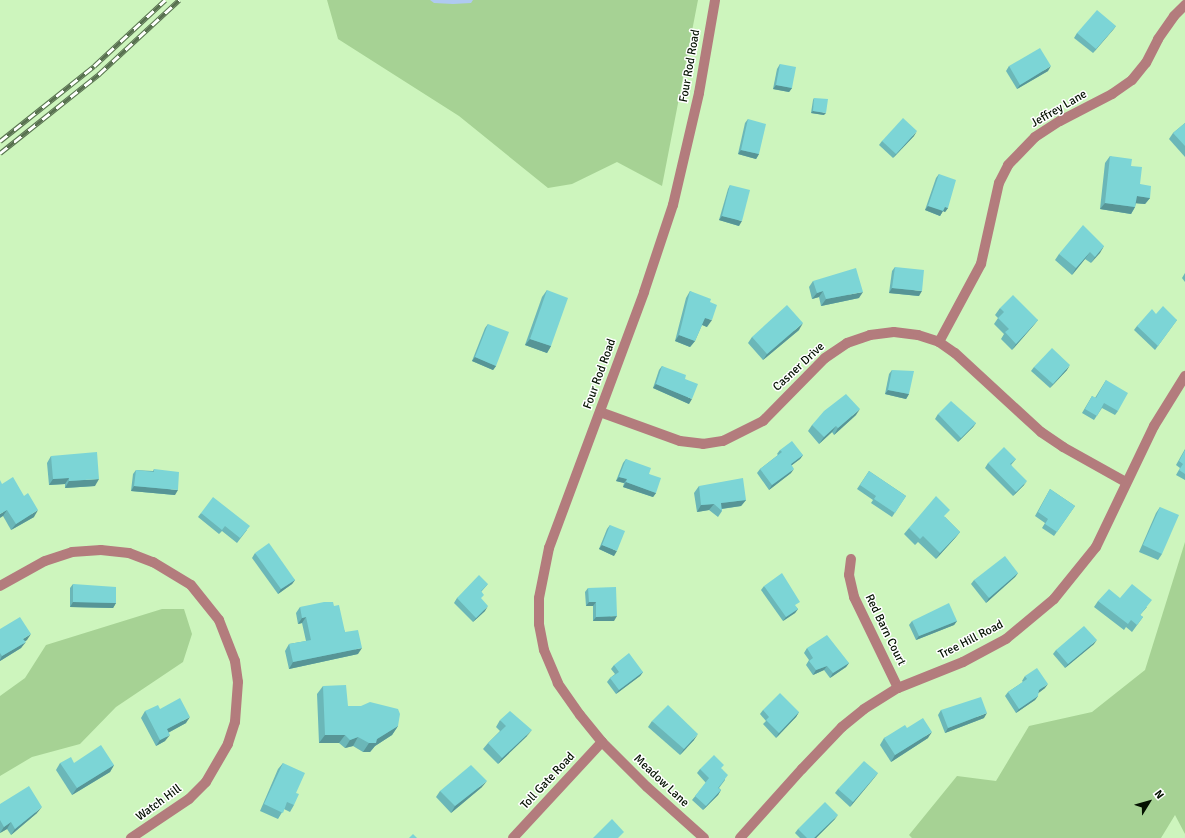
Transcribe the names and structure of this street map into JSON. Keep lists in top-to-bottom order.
{
  "streets": {
    "street": [
      "Four Rod Road",
      "Jeffrey Lane",
      "Casner Drive",
      "Red Barn Court",
      "Tree Hill Road",
      "Toll Gate Road",
      "Meadow Lane",
      "Watch Hill"
    ]
  },
  "crossings": [
    ["Four Rod Road", "Casner Drive"],
    ["Four Rod Road", "Toll Gate Road"],
    ["Four Rod Road", "Meadow Lane"],
    ["Jeffrey Lane", "Casner Drive"],
    ["Casner Drive", "Tree Hill Road"],
    ["Red Barn Court", "Tree Hill Road"],
    ["Toll Gate Road", "Meadow Lane"]
  ],
  "north": "top right"
}
